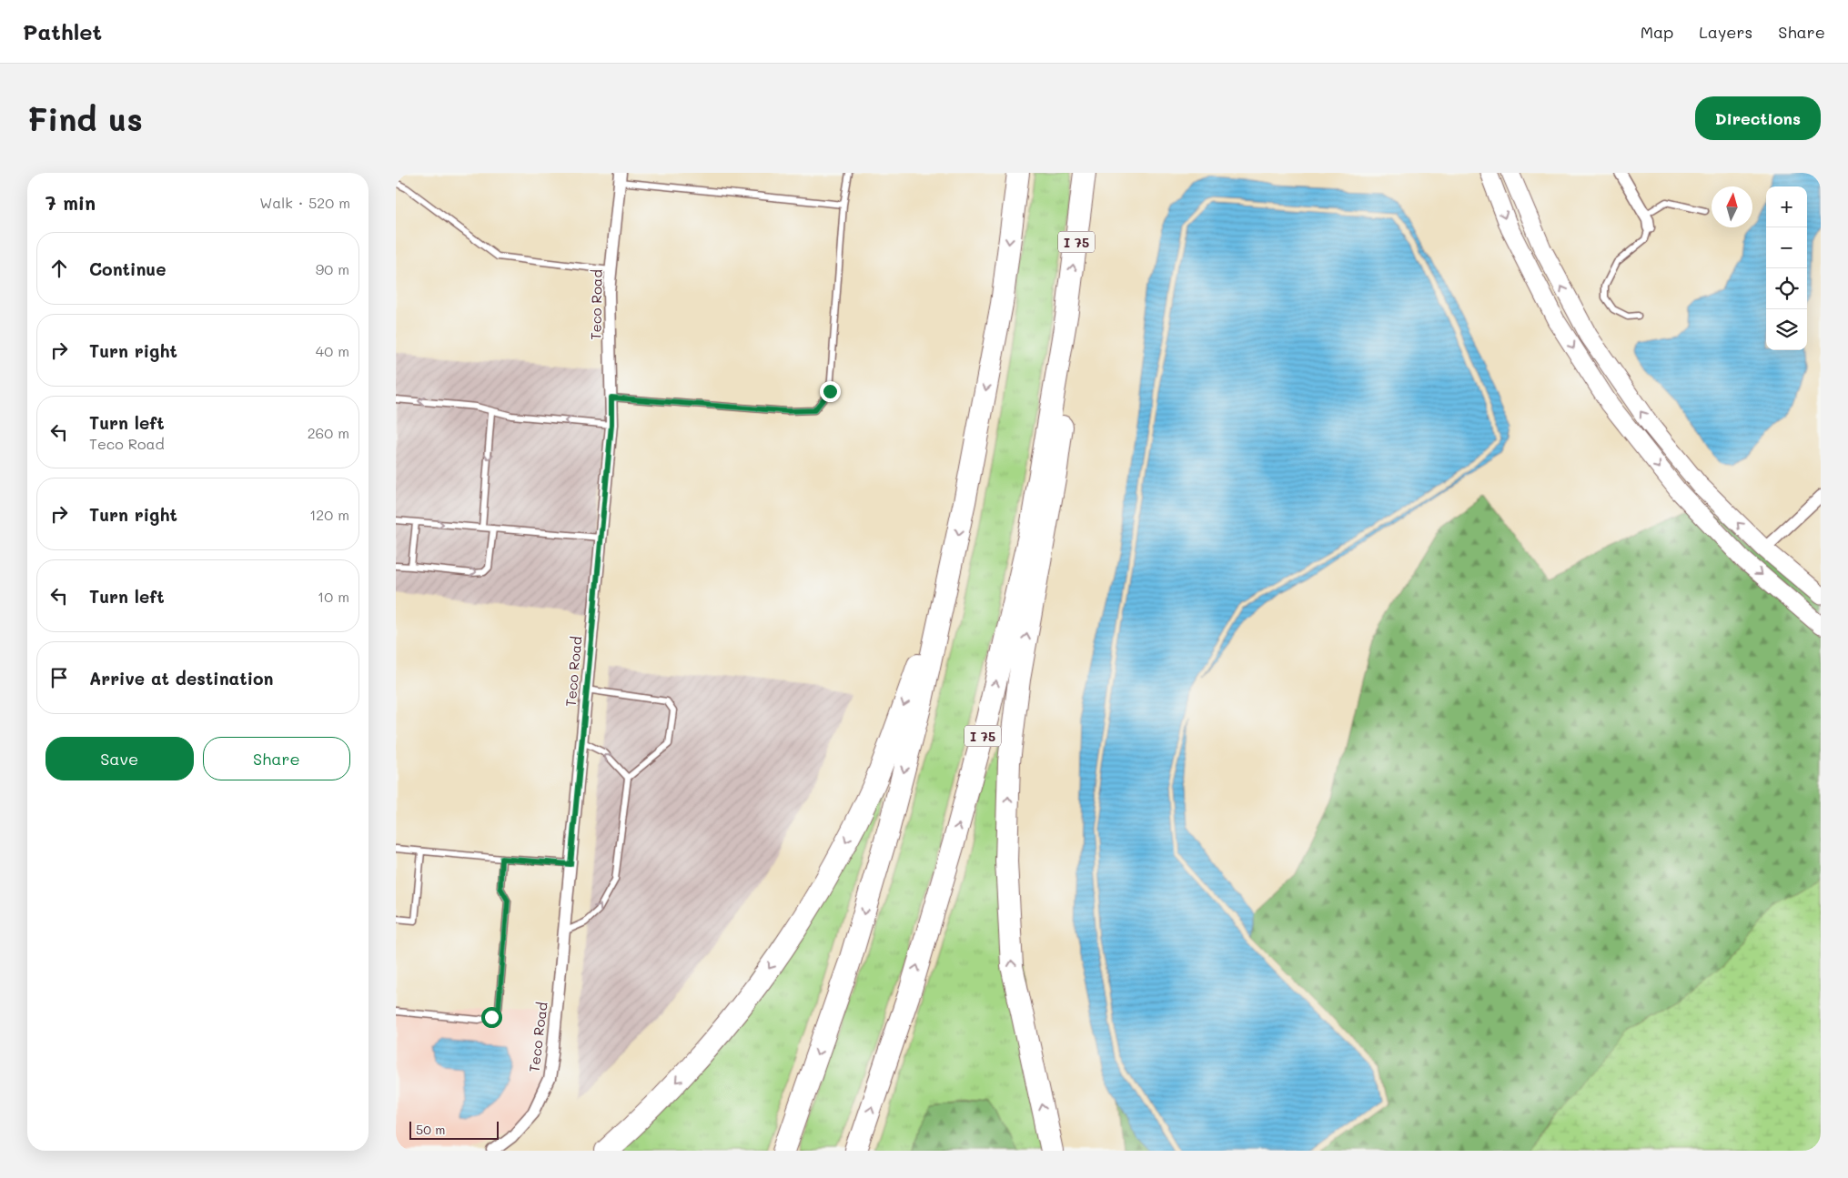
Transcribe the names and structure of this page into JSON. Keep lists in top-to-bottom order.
{
  "streets": {
    "highway": ["I 75"],
    "street": ["Teco Road"]
  },
  "scale_bar": "50 m",
  "north": "top",
  "page": {
    "header": "Pathlet",
    "nav": ["Map", "Layers", "Share"],
    "buttons": [
      "Directions",
      ["Save", "Share"]
    ],
    "title": "Find us",
    "heading": ["7 min", "Walk · 520 m"],
    "map_buttons": ["+", "−"],
    "list": [
      ["Continue", "90 m"],
      ["Turn right", "40 m"],
      ["Turn left", "Teco Road", "260 m"],
      ["Turn right", "120 m"],
      ["Turn left", "10 m"],
      "Arrive at destination"
    ],
    "scale": "50 m"
  }
}
